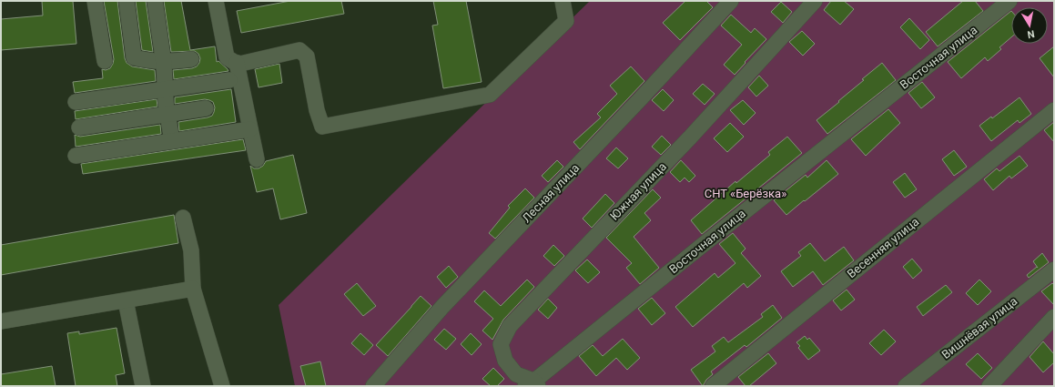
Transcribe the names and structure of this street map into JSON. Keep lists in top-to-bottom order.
{
  "streets": {
    "lane": [
      "Восточная улица",
      "Южная улица",
      "Лесная улица",
      "Весенняя улица",
      "Вишнёвая улица"
    ]
  },
  "crossings": [
    ["Восточная улица", "Южная улица"]
  ],
  "parks": ["СНТ «Берёзка»"],
  "north": "bottom"
}
